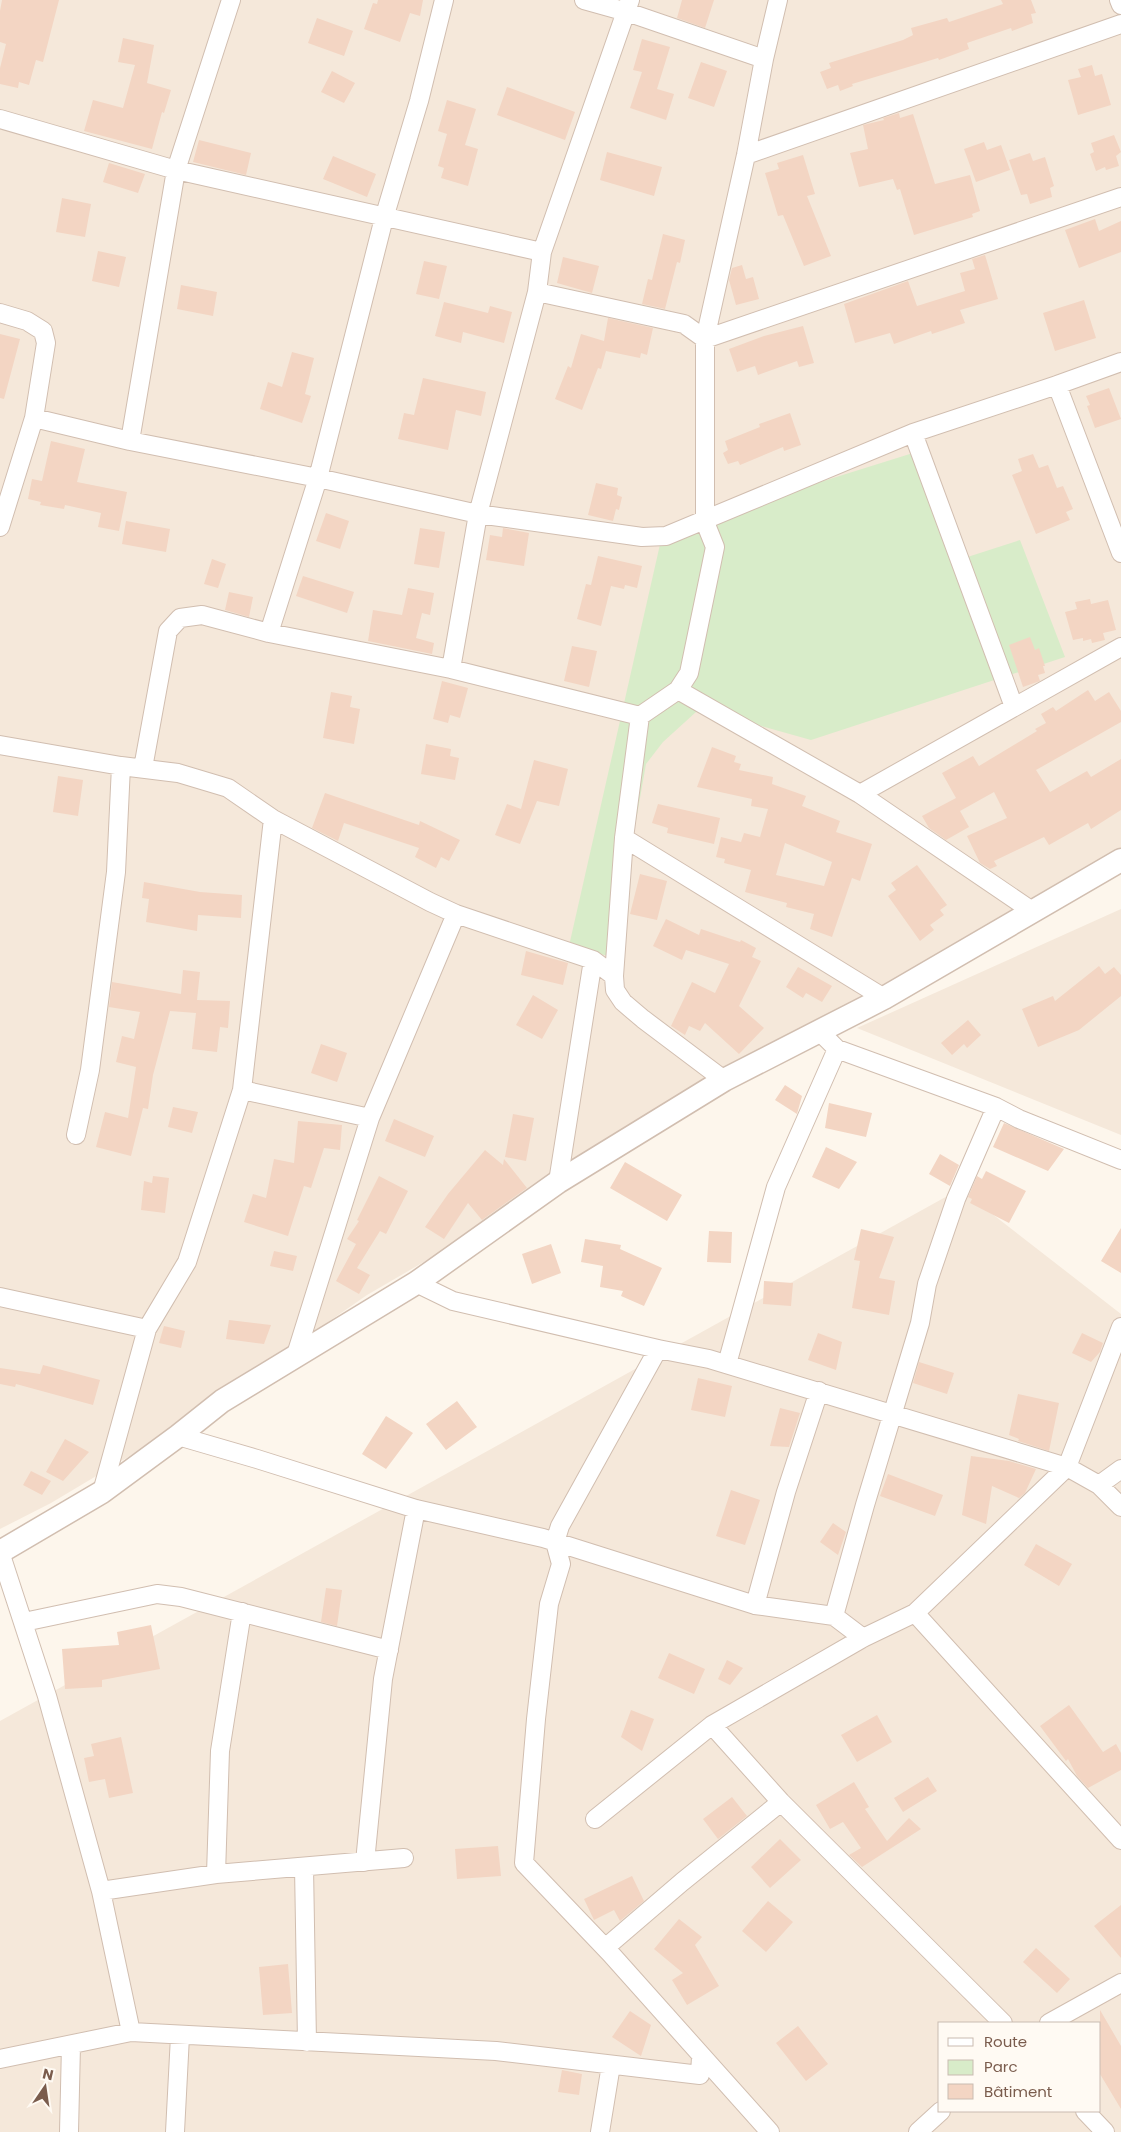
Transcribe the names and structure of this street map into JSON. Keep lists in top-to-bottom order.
{
  "legend": ["Route", "Parc", "Bâtiment"],
  "north": "top"
}
